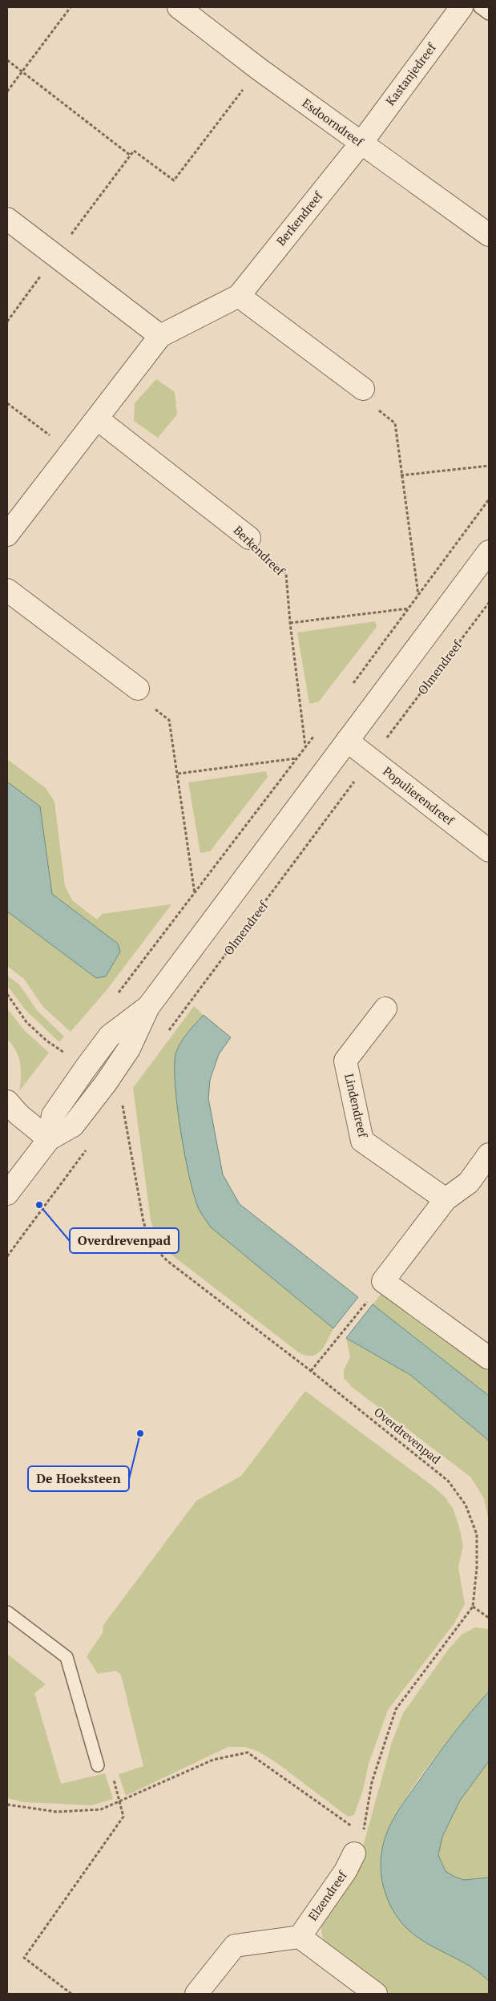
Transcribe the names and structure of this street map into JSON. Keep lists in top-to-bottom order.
{
  "streets": {
    "street": [
      "Kastanjedreef",
      "Esdoorndreef",
      "Berkendreef",
      "Populierendreef",
      "Lindendreef",
      "Elzendreef"
    ],
    "path": ["Olmendreef", "Overdrevenpad"]
  },
  "crossings": [
    ["Kastanjedreef", "Esdoorndreef"],
    ["Kastanjedreef", "Berkendreef"],
    ["Esdoorndreef", "Berkendreef"],
    ["Olmendreef", "Populierendreef"]
  ],
  "places": ["Overdrevenpad", "De Hoeksteen"]
}
